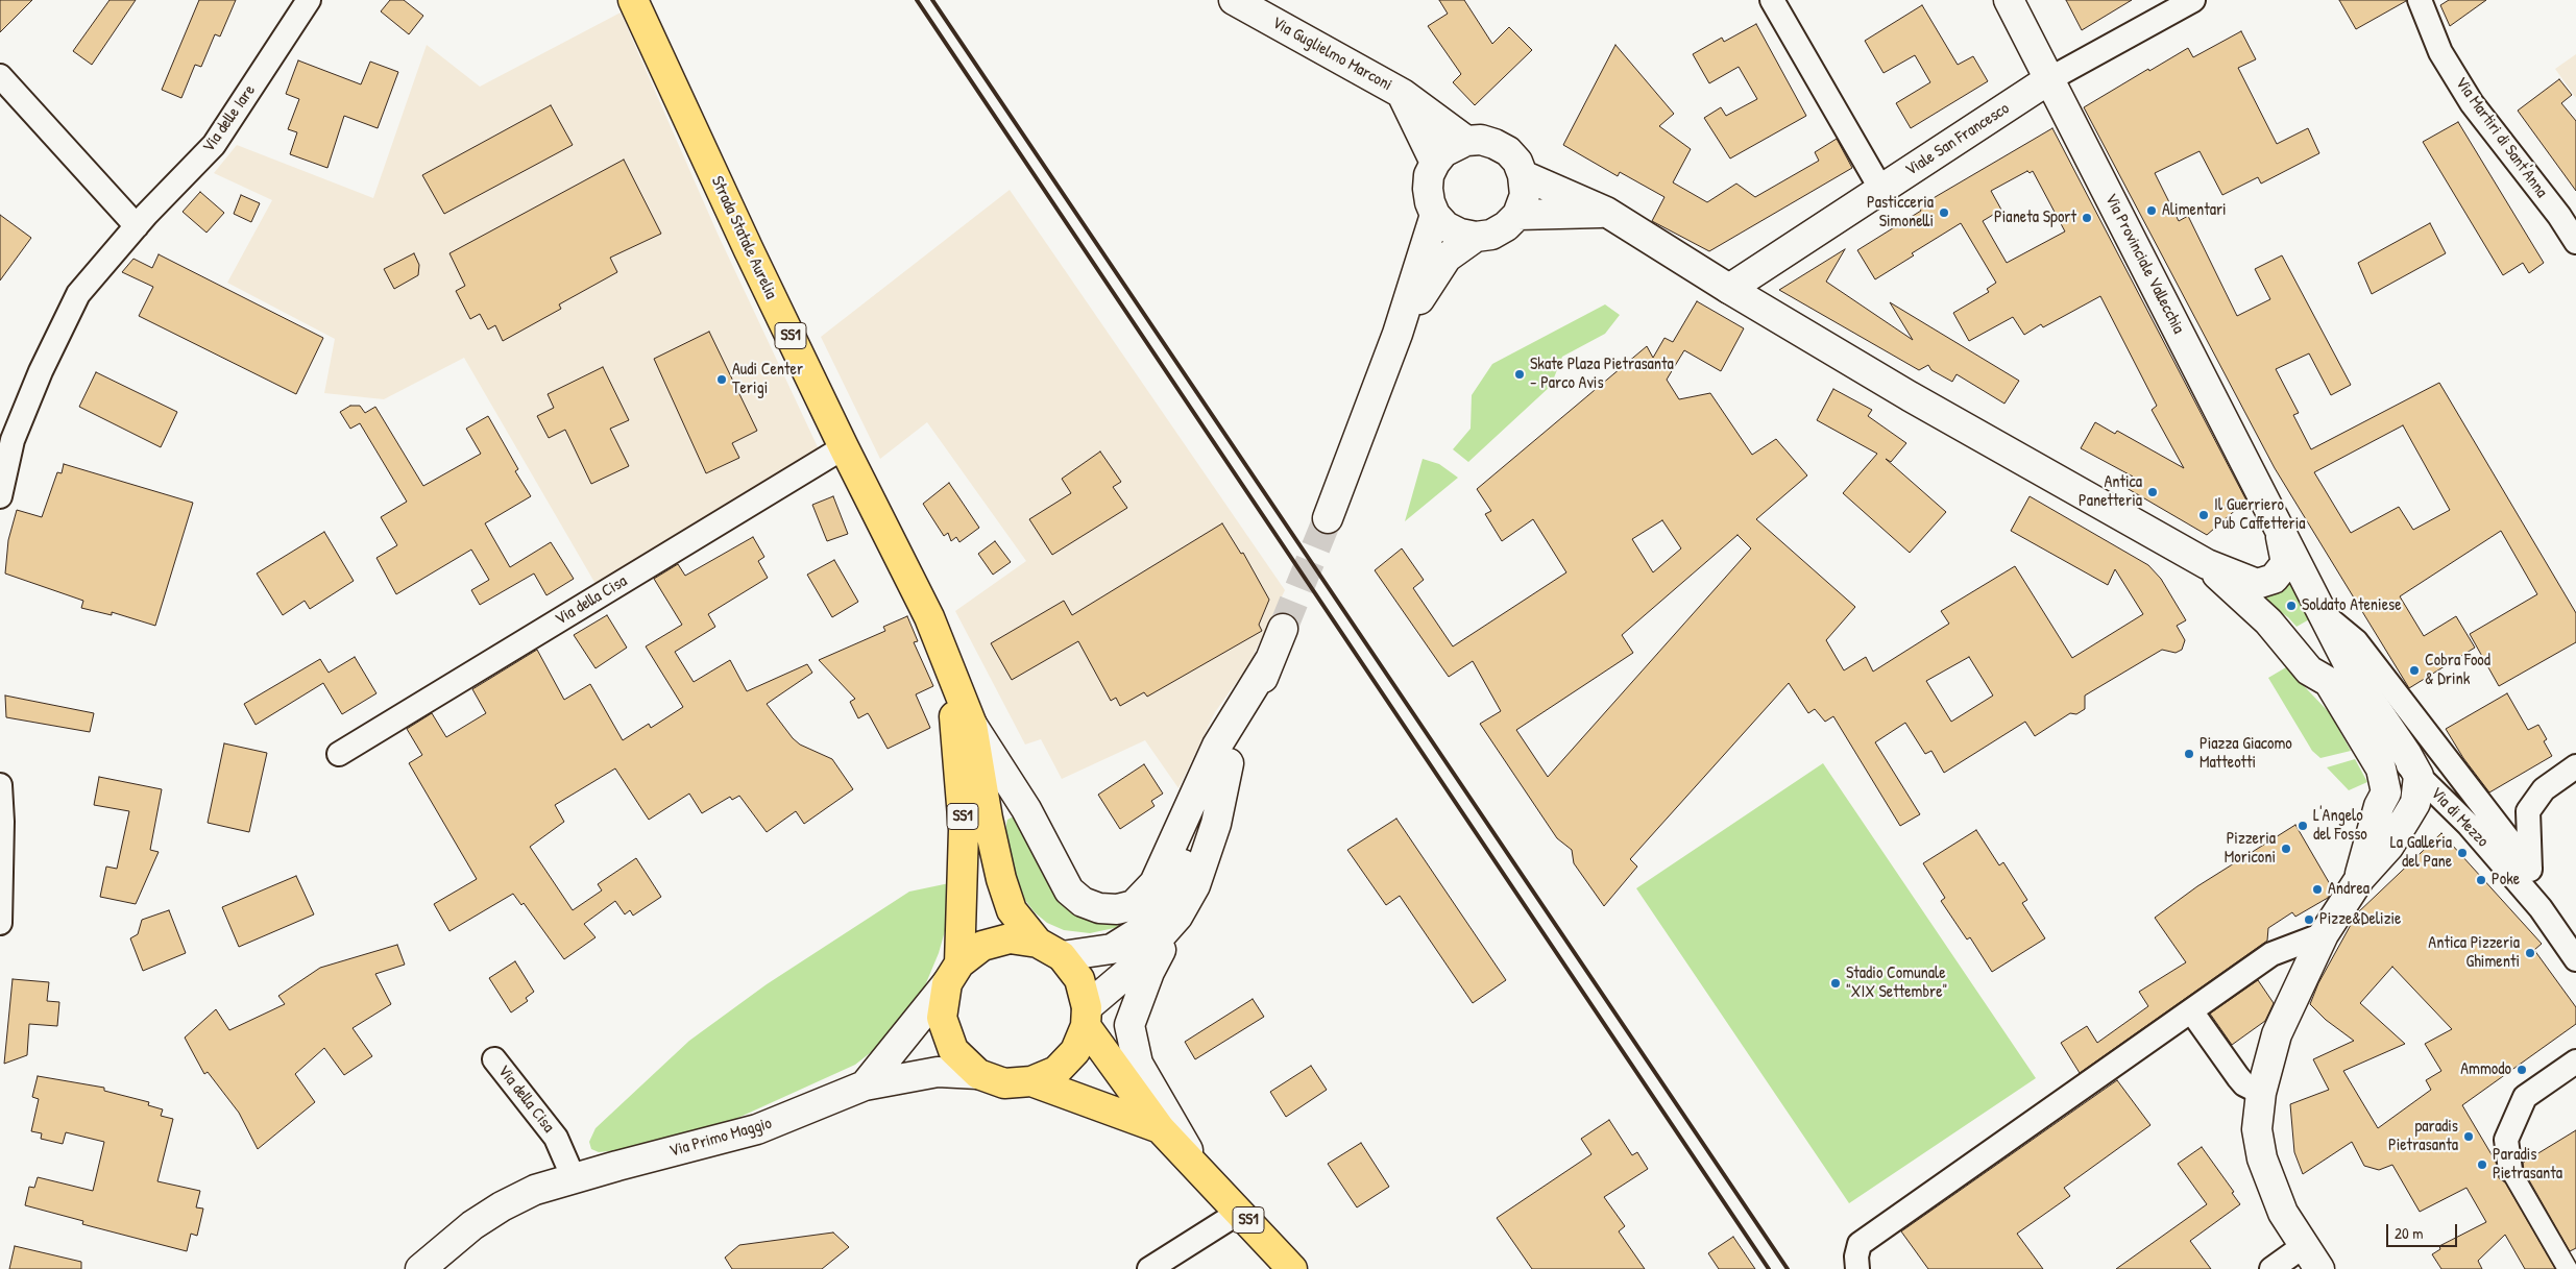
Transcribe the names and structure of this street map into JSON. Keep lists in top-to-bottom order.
{
  "streets": {
    "main road": ["Strada Statale Aurelia", "SS1"],
    "street": [
      "Via Guglielmo Marconi",
      "Via delle Iare",
      "Via Martiri di Sant'Anna",
      "Viale San Francesco",
      "Via Provinciale Vallecchia",
      "Via della Cisa",
      "Via di Mezzo",
      "Via Primo Maggio"
    ]
  },
  "crossings": [
    ["Viale San Francesco", "Via Provinciale Vallecchia"],
    ["Strada Statale Aurelia", "SS1"],
    ["Strada Statale Aurelia", "Via della Cisa"],
    ["Strada Statale Aurelia", "Via Primo Maggio"],
    ["SS1", "Via Primo Maggio"],
    ["Via della Cisa", "Via Primo Maggio"]
  ],
  "places": [
    "Alimentari",
    "Pasticceria Simonelli",
    "Pianeta Sport",
    "Skate Plaza Pietrasanta - Parco Avis",
    "Audi Center Terigi",
    "Antica Panetteria",
    "Il Guerriero Pub Caffetteria",
    "Soldato Ateniese",
    "Cobra Food & Drink",
    "Piazza Giacomo Matteotti",
    "L'Angelo del Fosso",
    "Pizzeria Moriconi",
    "La Galleria del Pane",
    "Poke",
    "Andrea",
    "Pizze&Delizie",
    "Antica Pizzeria Ghimenti",
    "Stadio Comunale \"XIX Settembre\"",
    "Ammodo",
    "paradis Pietrasanta",
    "Paradis Pietrasanta"
  ],
  "scale_bar": "20 m"
}
